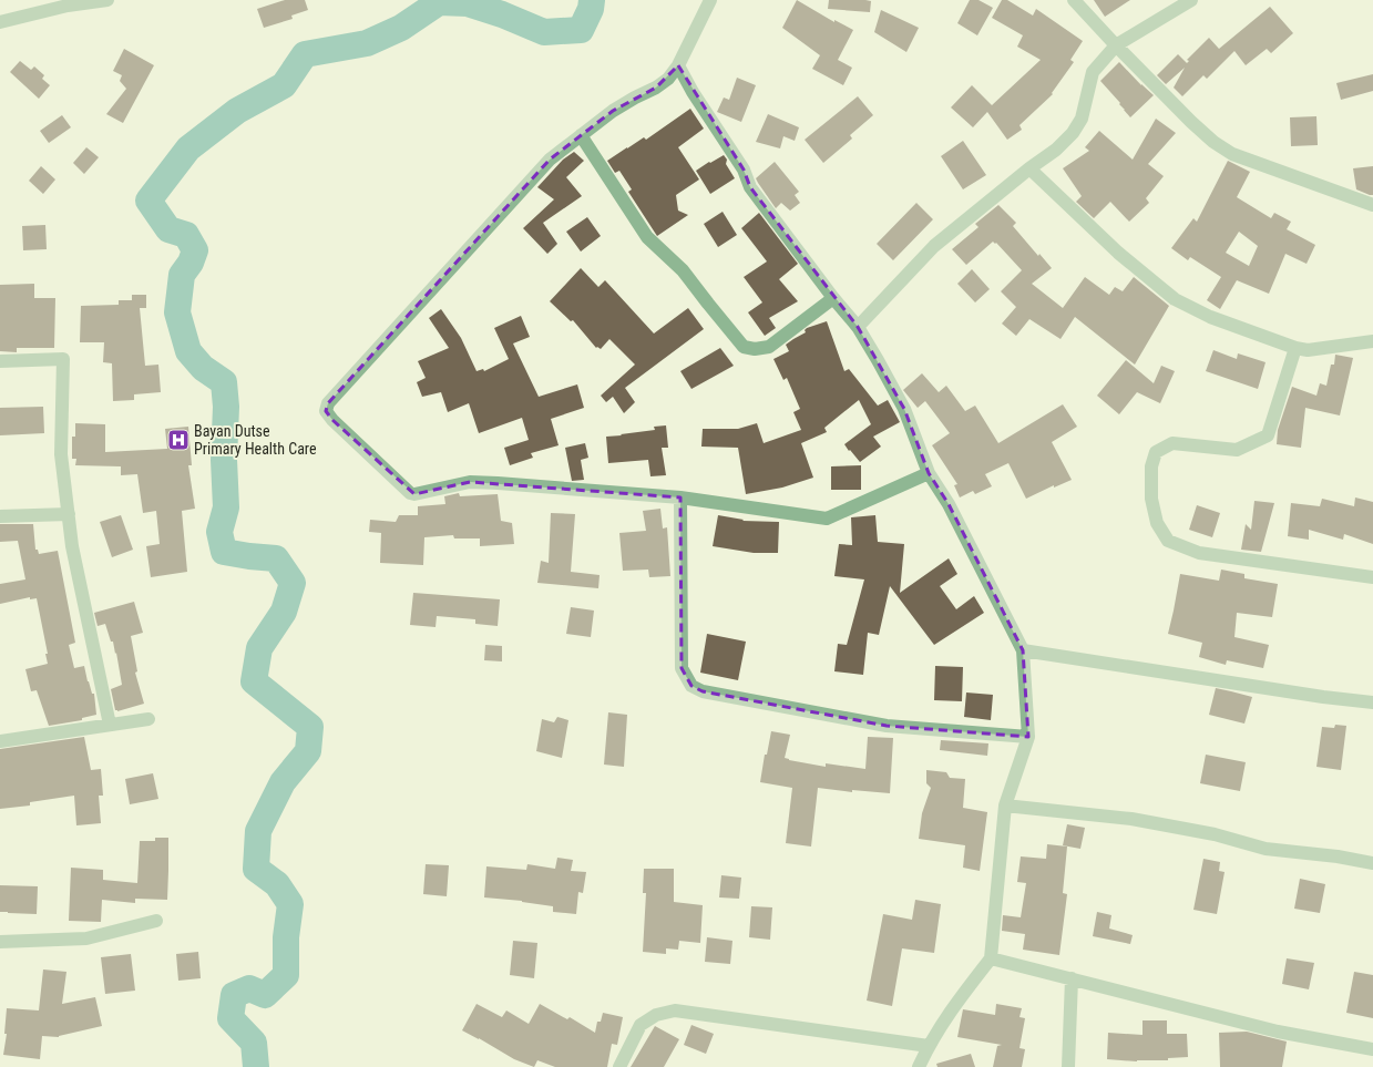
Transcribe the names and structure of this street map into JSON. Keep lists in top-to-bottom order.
{
  "places": {
    "hospital": ["Bayan Dutse Primary Health Care"]
  }
}
